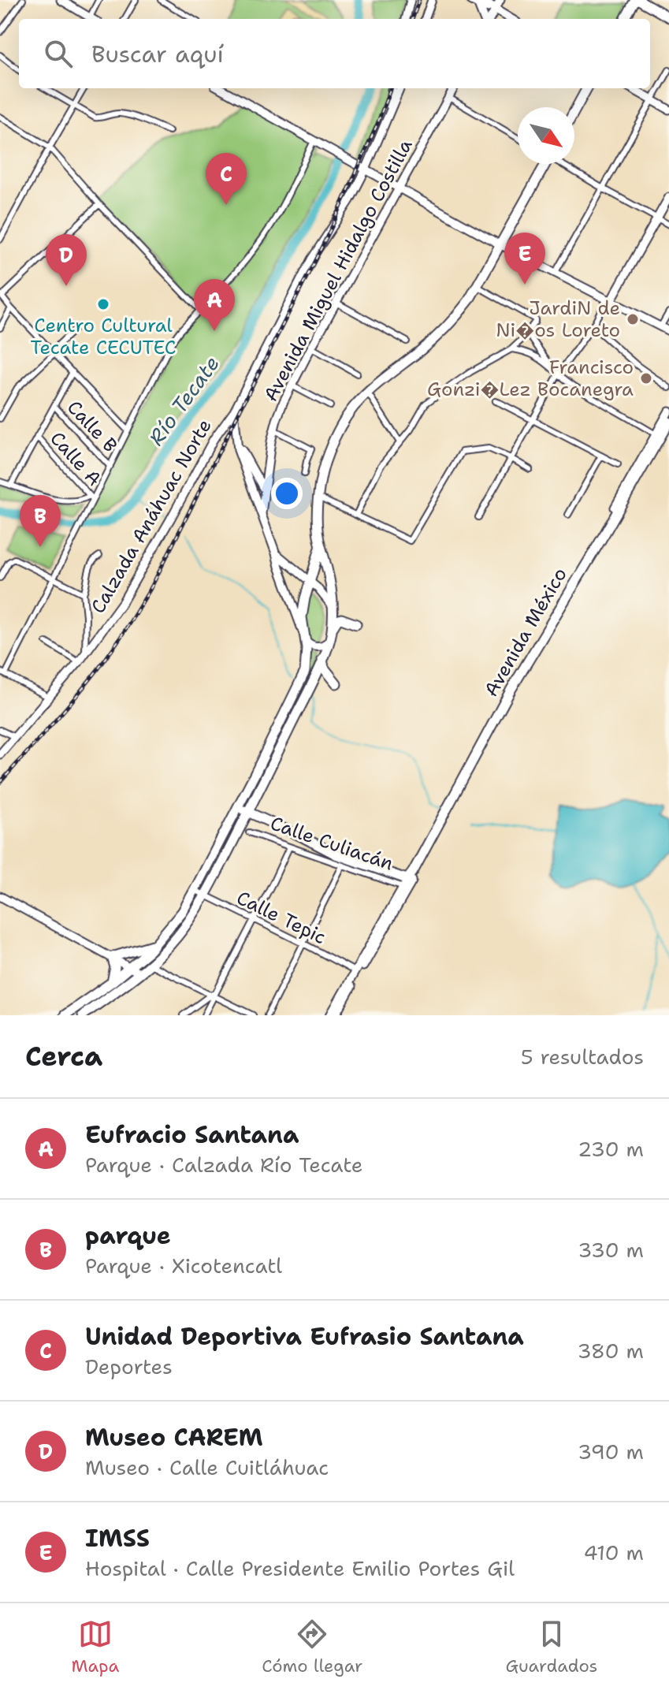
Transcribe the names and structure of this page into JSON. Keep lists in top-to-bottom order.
{
  "streets": {
    "highway": ["Avenida México", "Calle Culiacán"],
    "main road": ["Avenida Miguel Hidalgo Costilla", "Calzada Anáhuac Norte"],
    "street": ["Calle B", "Calle A", "Calle Tepic"]
  },
  "crossings": [
    ["Avenida México", "Calle Culiacán"],
    ["Avenida México", "Calle Tepic"]
  ],
  "water": ["Río Tecate"],
  "places": ["Centro Cultural Tecate CECUTEC", "JardiN de Ni�os Loreto", "Francisco Gonzi�Lez Bocanegra"],
  "north": "bottom right",
  "page": {
    "search": "Buscar aquí",
    "pins": [
      "C",
      "E",
      "D",
      "A",
      "B"
    ],
    "heading": ["Cerca", "5 resultados"],
    "list": [
      {
        "mark": "A",
        "name": "Eufracio Santana",
        "note": "Parque · Calzada Río Tecate",
        "value": "230 m"
      },
      {
        "mark": "B",
        "name": "parque",
        "note": "Parque · Xicotencatl",
        "value": "330 m"
      },
      {
        "mark": "C",
        "name": "Unidad Deportiva Eufrasio Santana",
        "note": "Deportes",
        "value": "380 m"
      },
      {
        "mark": "D",
        "name": "Museo CAREM",
        "note": "Museo · Calle Cuitláhuac",
        "value": "390 m"
      },
      {
        "mark": "E",
        "name": "IMSS",
        "note": "Hospital · Calle Presidente Emilio Portes Gil",
        "value": "410 m"
      }
    ],
    "nav": ["Mapa", "Cómo llegar", "Guardados"]
  }
}
